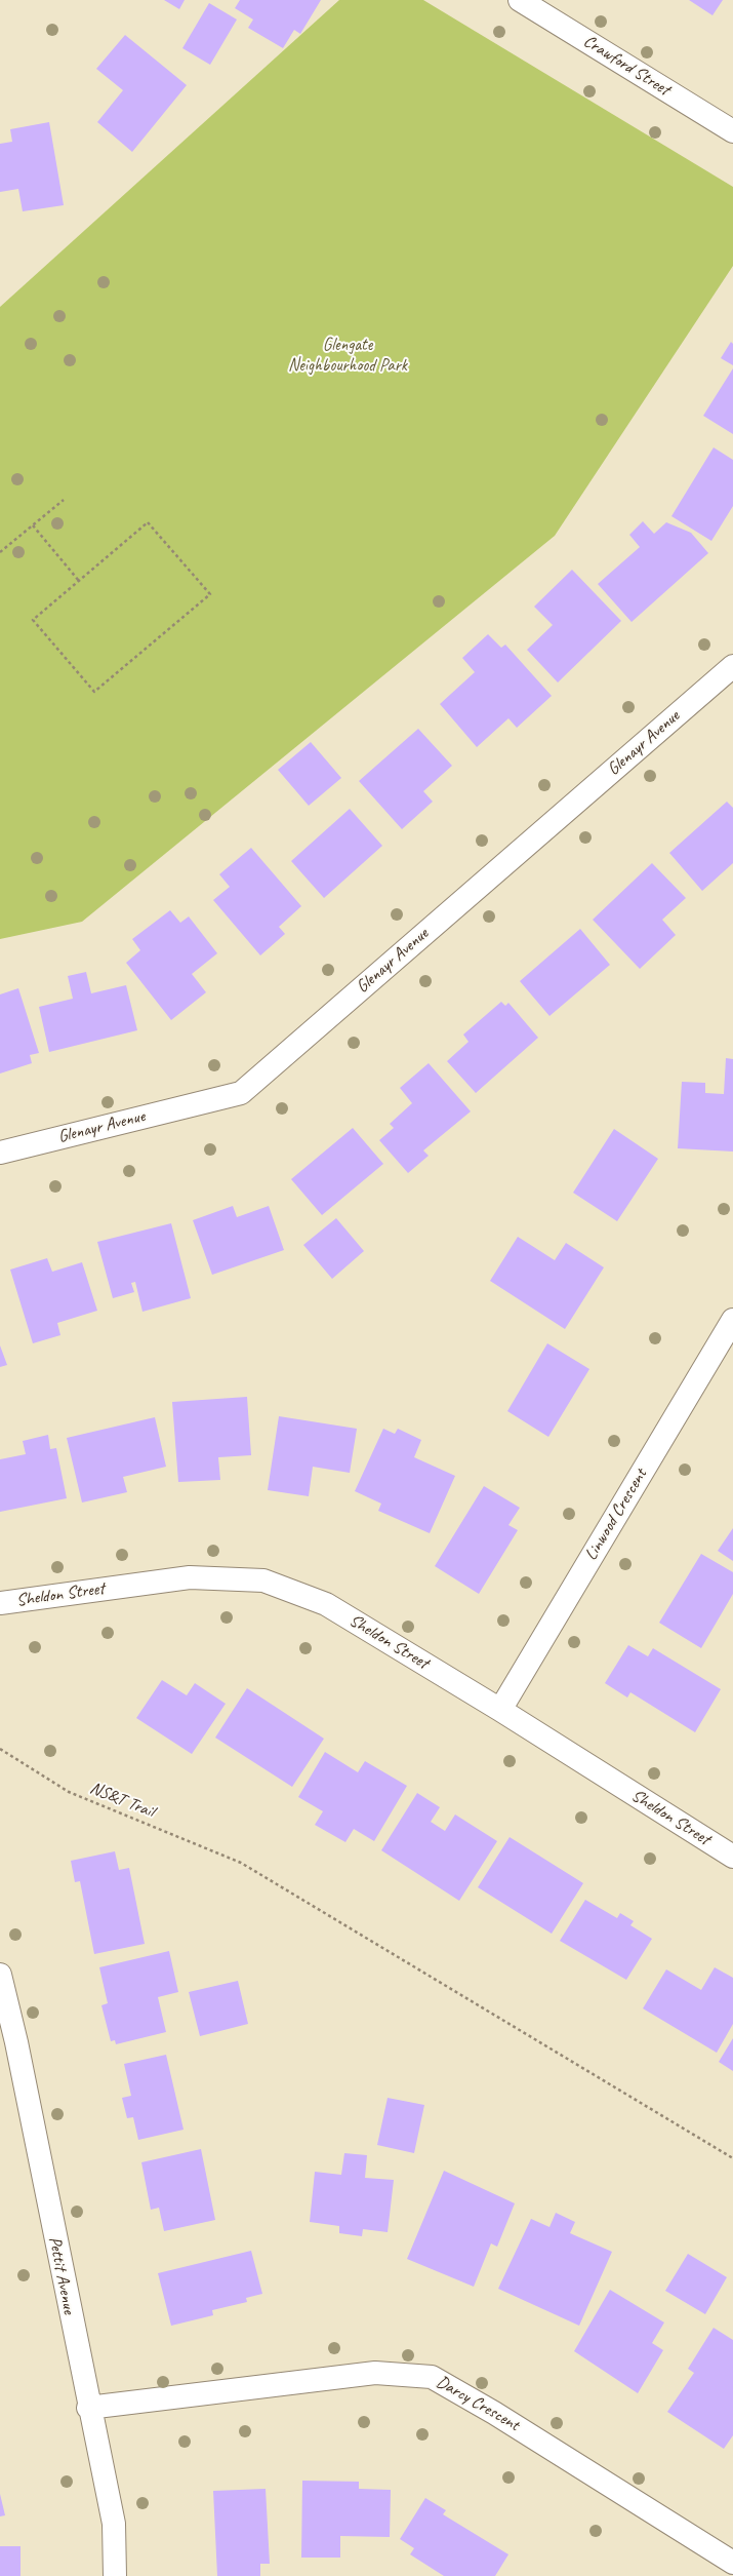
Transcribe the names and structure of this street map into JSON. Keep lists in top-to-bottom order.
{
  "streets": {
    "street": [
      "Crawford Street",
      "Glenayr Avenue",
      "Linwood Crescent",
      "Sheldon Street",
      "Pettit Avenue",
      "Darcy Crescent"
    ],
    "path": ["NS&T Trail"]
  },
  "crossings": [
    ["Linwood Crescent", "Sheldon Street"],
    ["Pettit Avenue", "Darcy Crescent"]
  ],
  "parks": ["Glengate Neighbourhood Park"]
}
